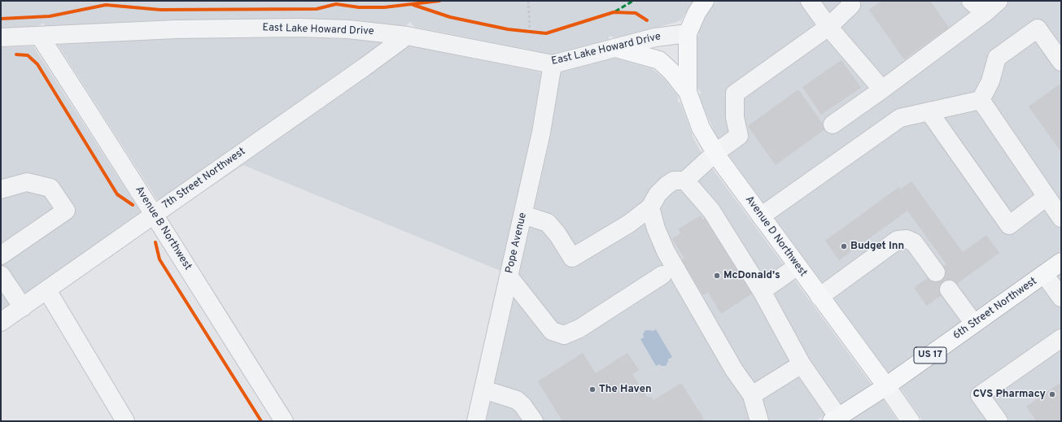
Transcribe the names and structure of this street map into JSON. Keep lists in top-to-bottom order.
{
  "streets": {
    "main road": ["Avenue D Northwest", "6th Street Northwest", "US 17"],
    "street": [
      "East Lake Howard Drive",
      "7th Street Northwest",
      "Avenue B Northwest",
      "Pope Avenue"
    ]
  },
  "crossings": [
    ["East Lake Howard Drive", "7th Street Northwest"],
    ["East Lake Howard Drive", "Avenue B Northwest"],
    ["East Lake Howard Drive", "Avenue D Northwest"],
    ["East Lake Howard Drive", "Pope Avenue"],
    ["7th Street Northwest", "Avenue B Northwest"],
    ["Avenue D Northwest", "6th Street Northwest"]
  ],
  "places": [
    "Budget Inn",
    "McDonald's",
    "The Haven",
    "CVS Pharmacy"
  ]
}
